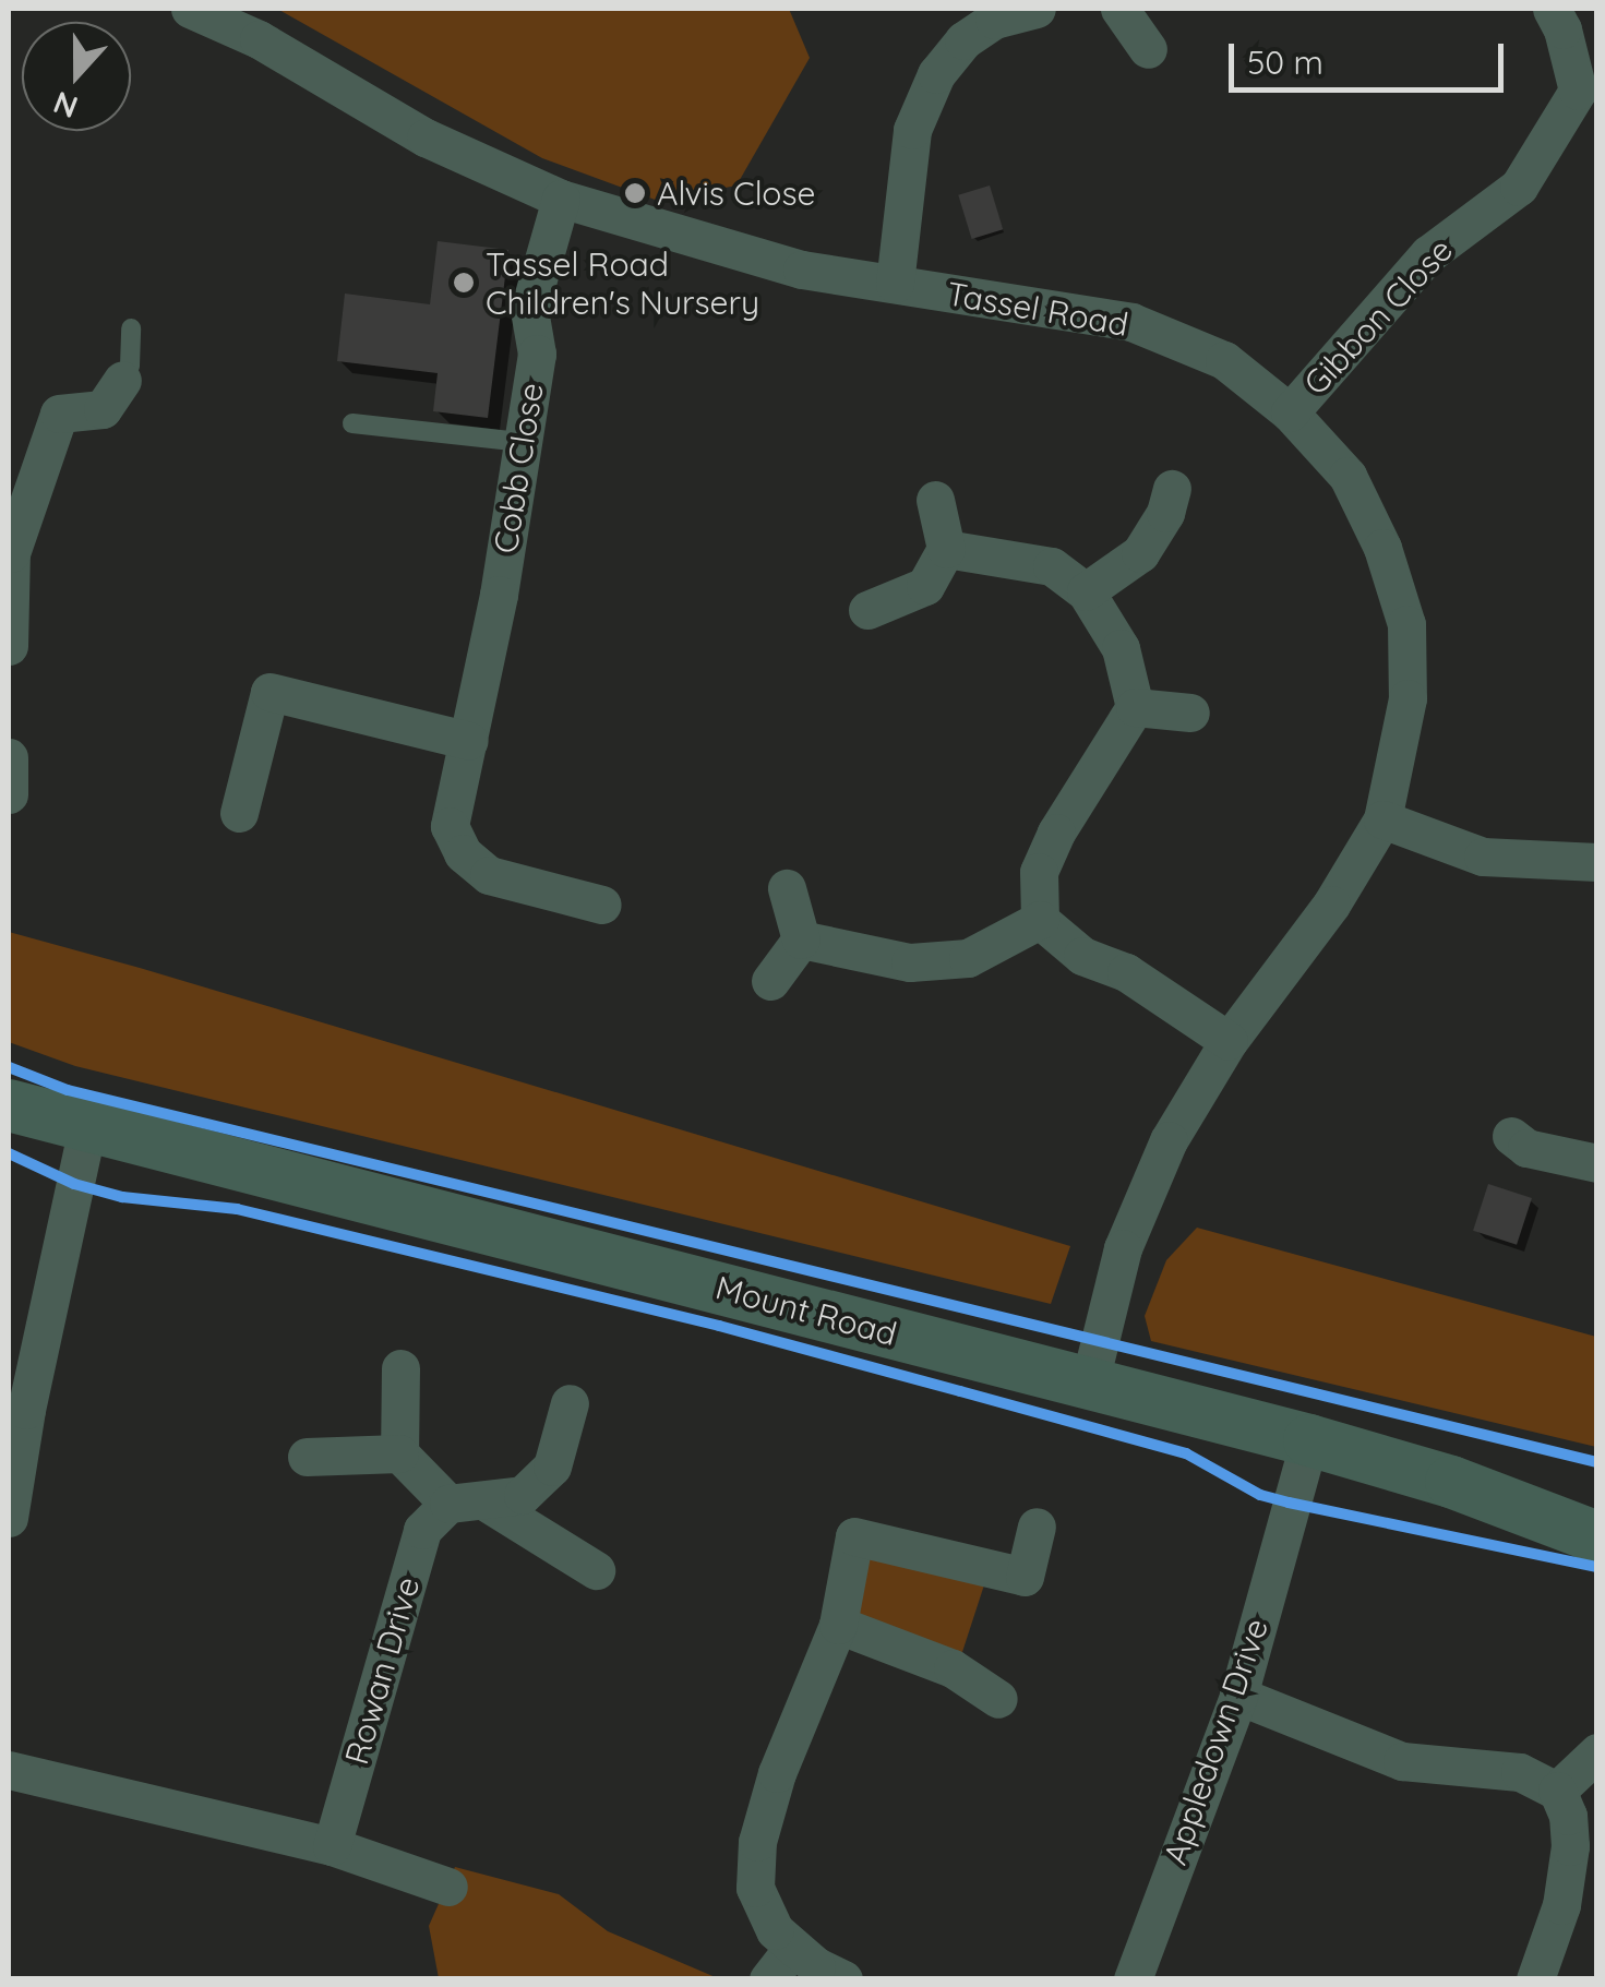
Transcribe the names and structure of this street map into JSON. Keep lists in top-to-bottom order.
{
  "streets": {
    "street": [
      "Tassel Road",
      "Gibbon Close",
      "Cobb Close",
      "Mount Road",
      "Rowan Drive",
      "Appledown Drive"
    ]
  },
  "crossings": [
    ["Tassel Road", "Gibbon Close"],
    ["Tassel Road", "Cobb Close"],
    ["Tassel Road", "Mount Road"],
    ["Mount Road", "Appledown Drive"]
  ],
  "places": ["Alvis Close", "Tassel Road Children's Nursery"],
  "scale_bar": "50 m",
  "north": "bottom"
}
